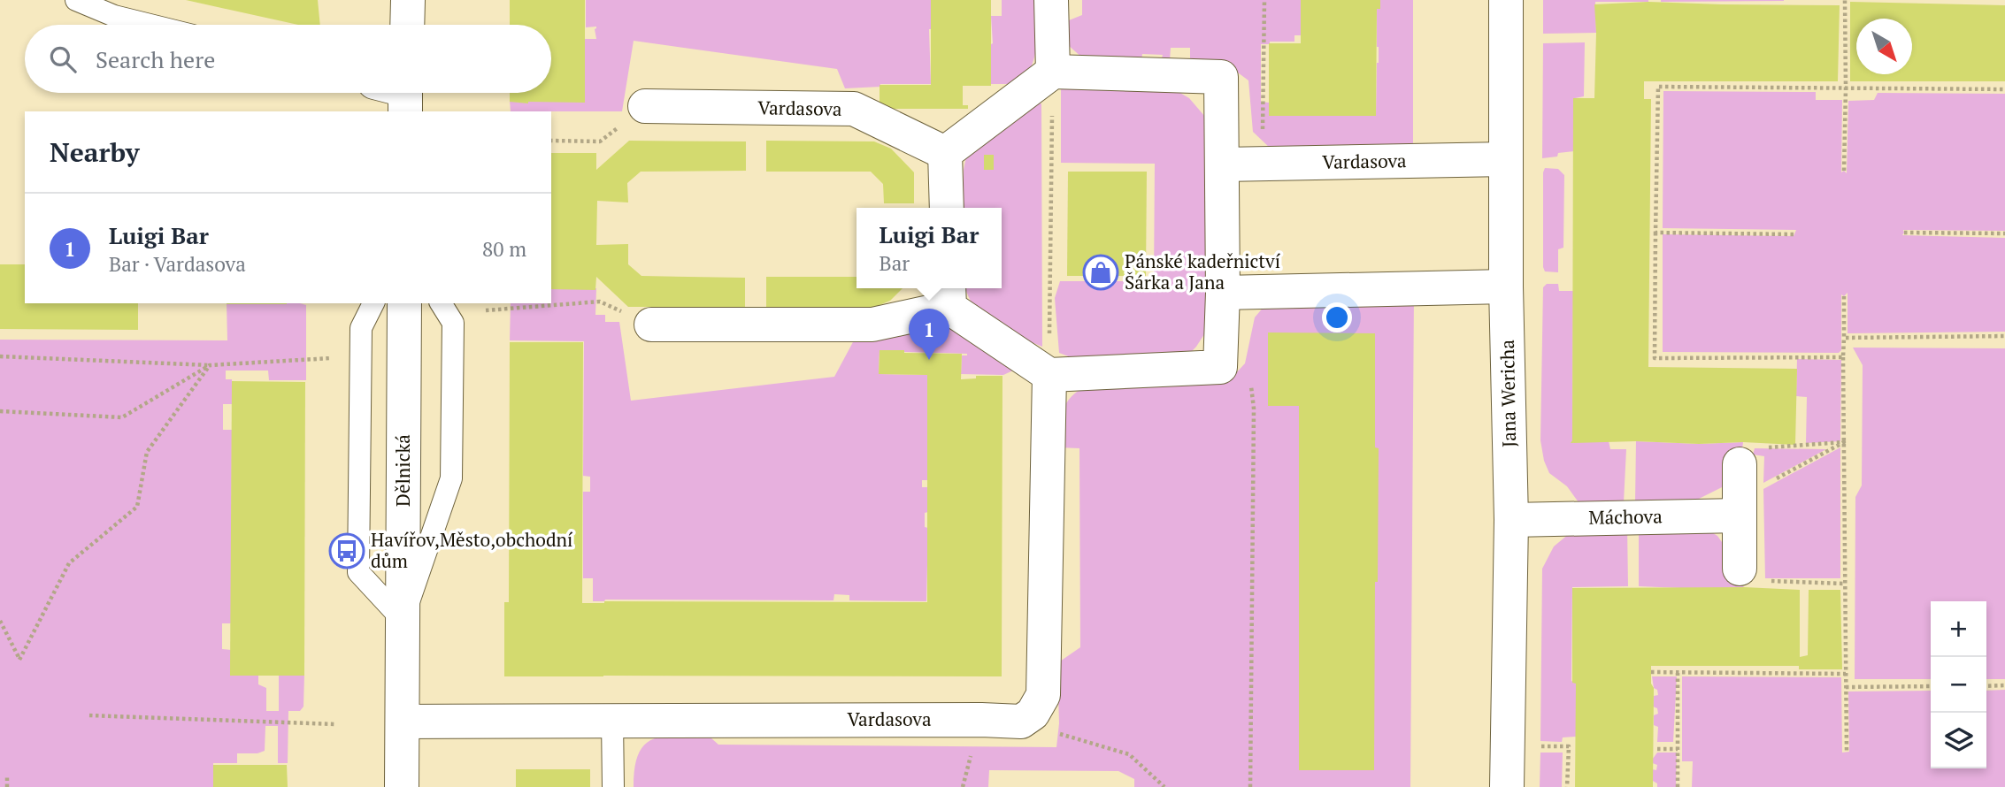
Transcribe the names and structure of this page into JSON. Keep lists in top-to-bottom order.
{
  "streets": {
    "street": [
      "Vardasova",
      "Jana Wericha",
      "Dělnická",
      "Máchova"
    ]
  },
  "crossings": [
    ["Vardasova", "Jana Wericha"],
    ["Vardasova", "Dělnická"],
    ["Jana Wericha", "Máchova"]
  ],
  "places": {
    "shop": ["Pánské kadeřnictví Šárka a Jana"],
    "bus stop": ["Havířov,Město,obchodní dům"]
  },
  "north": "bottom right",
  "page": {
    "search": "Search here",
    "heading": "Nearby",
    "list": [
      {
        "mark": "1",
        "name": "Luigi Bar",
        "note": "Bar · Vardasova",
        "value": "80 m"
      }
    ],
    "popup": ["Luigi Bar", "Bar"],
    "pins": "1",
    "map_buttons": ["+", "−"]
  }
}
